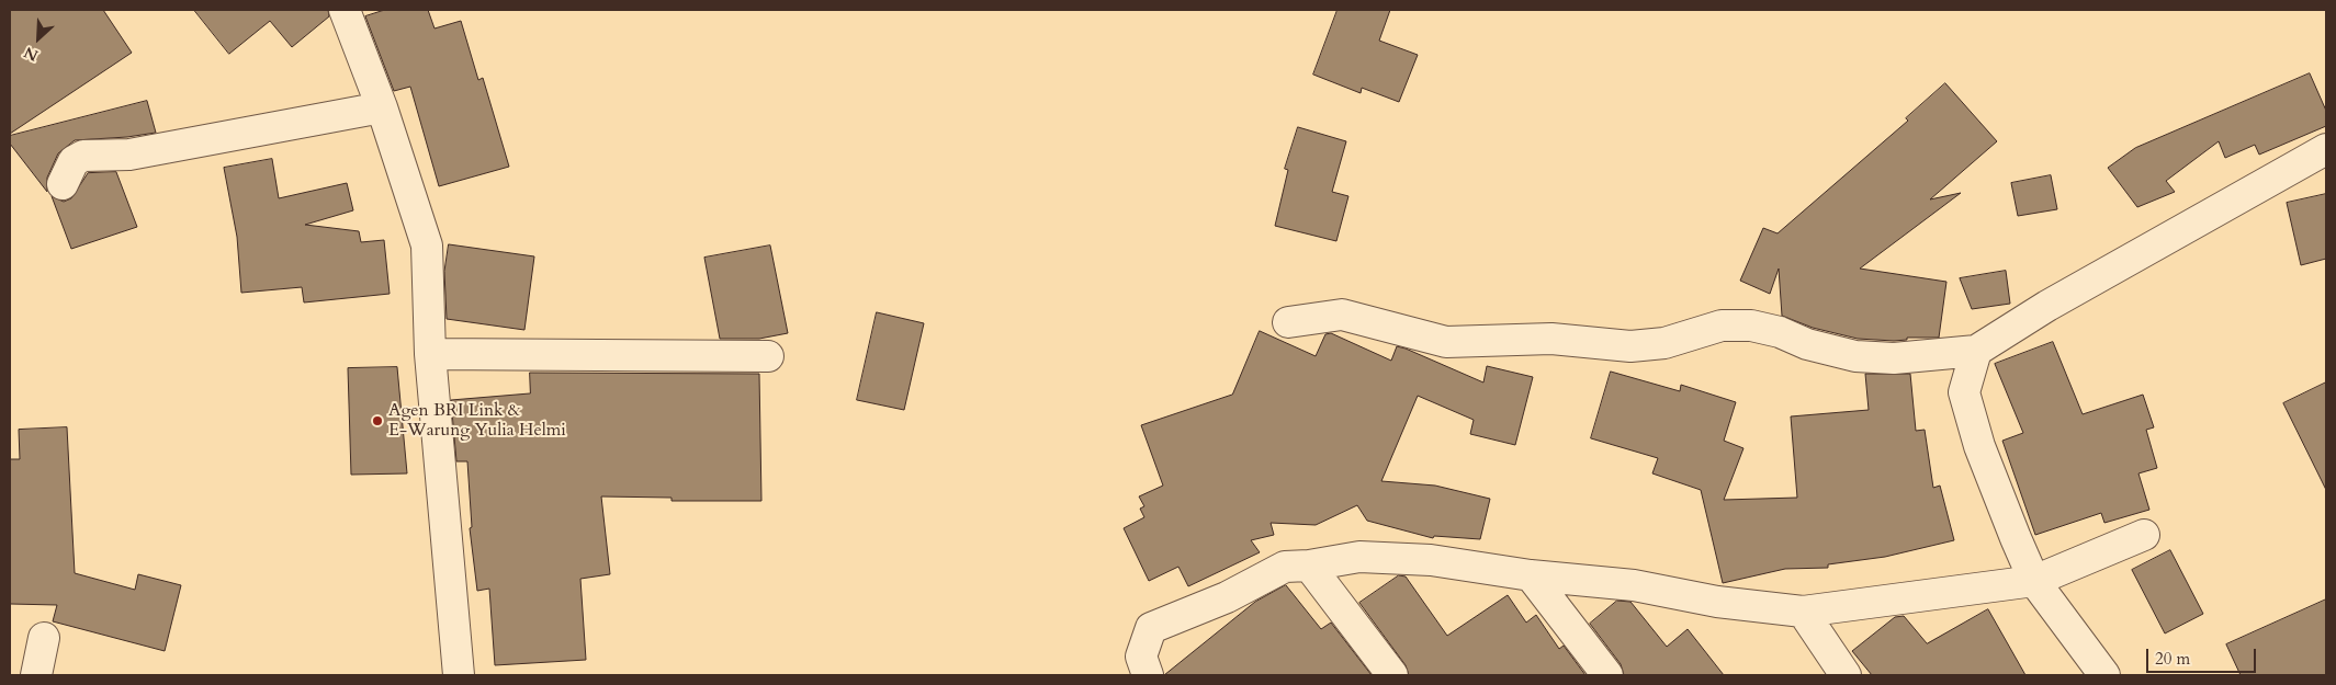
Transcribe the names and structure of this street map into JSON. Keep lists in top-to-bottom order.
{
  "places": ["Agen BRI Link & E-Warung Yulia Helmi"],
  "scale_bar": "20 m",
  "north": "bottom left"
}
